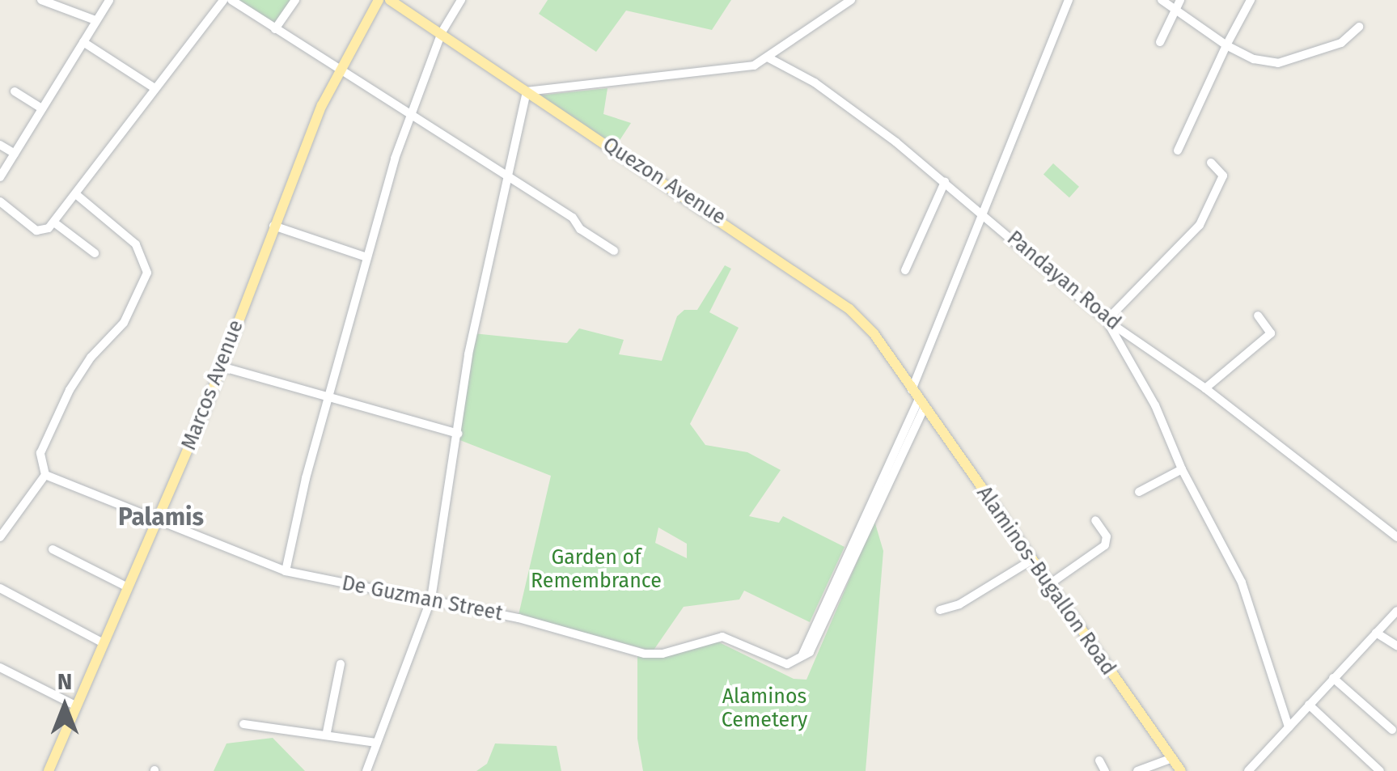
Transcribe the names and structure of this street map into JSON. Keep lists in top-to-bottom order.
{
  "streets": {
    "main road": ["Quezon Avenue", "Marcos Avenue", "Alaminos-Bugallon Road"],
    "street": ["Pandayan Road", "De Guzman Street"]
  },
  "crossings": [
    ["Quezon Avenue", "Alaminos-Bugallon Road"],
    ["Marcos Avenue", "De Guzman Street"]
  ],
  "districts": ["Palamis"],
  "parks": ["Garden of Remembrance", "Alaminos Cemetery"],
  "north": "top"
}
